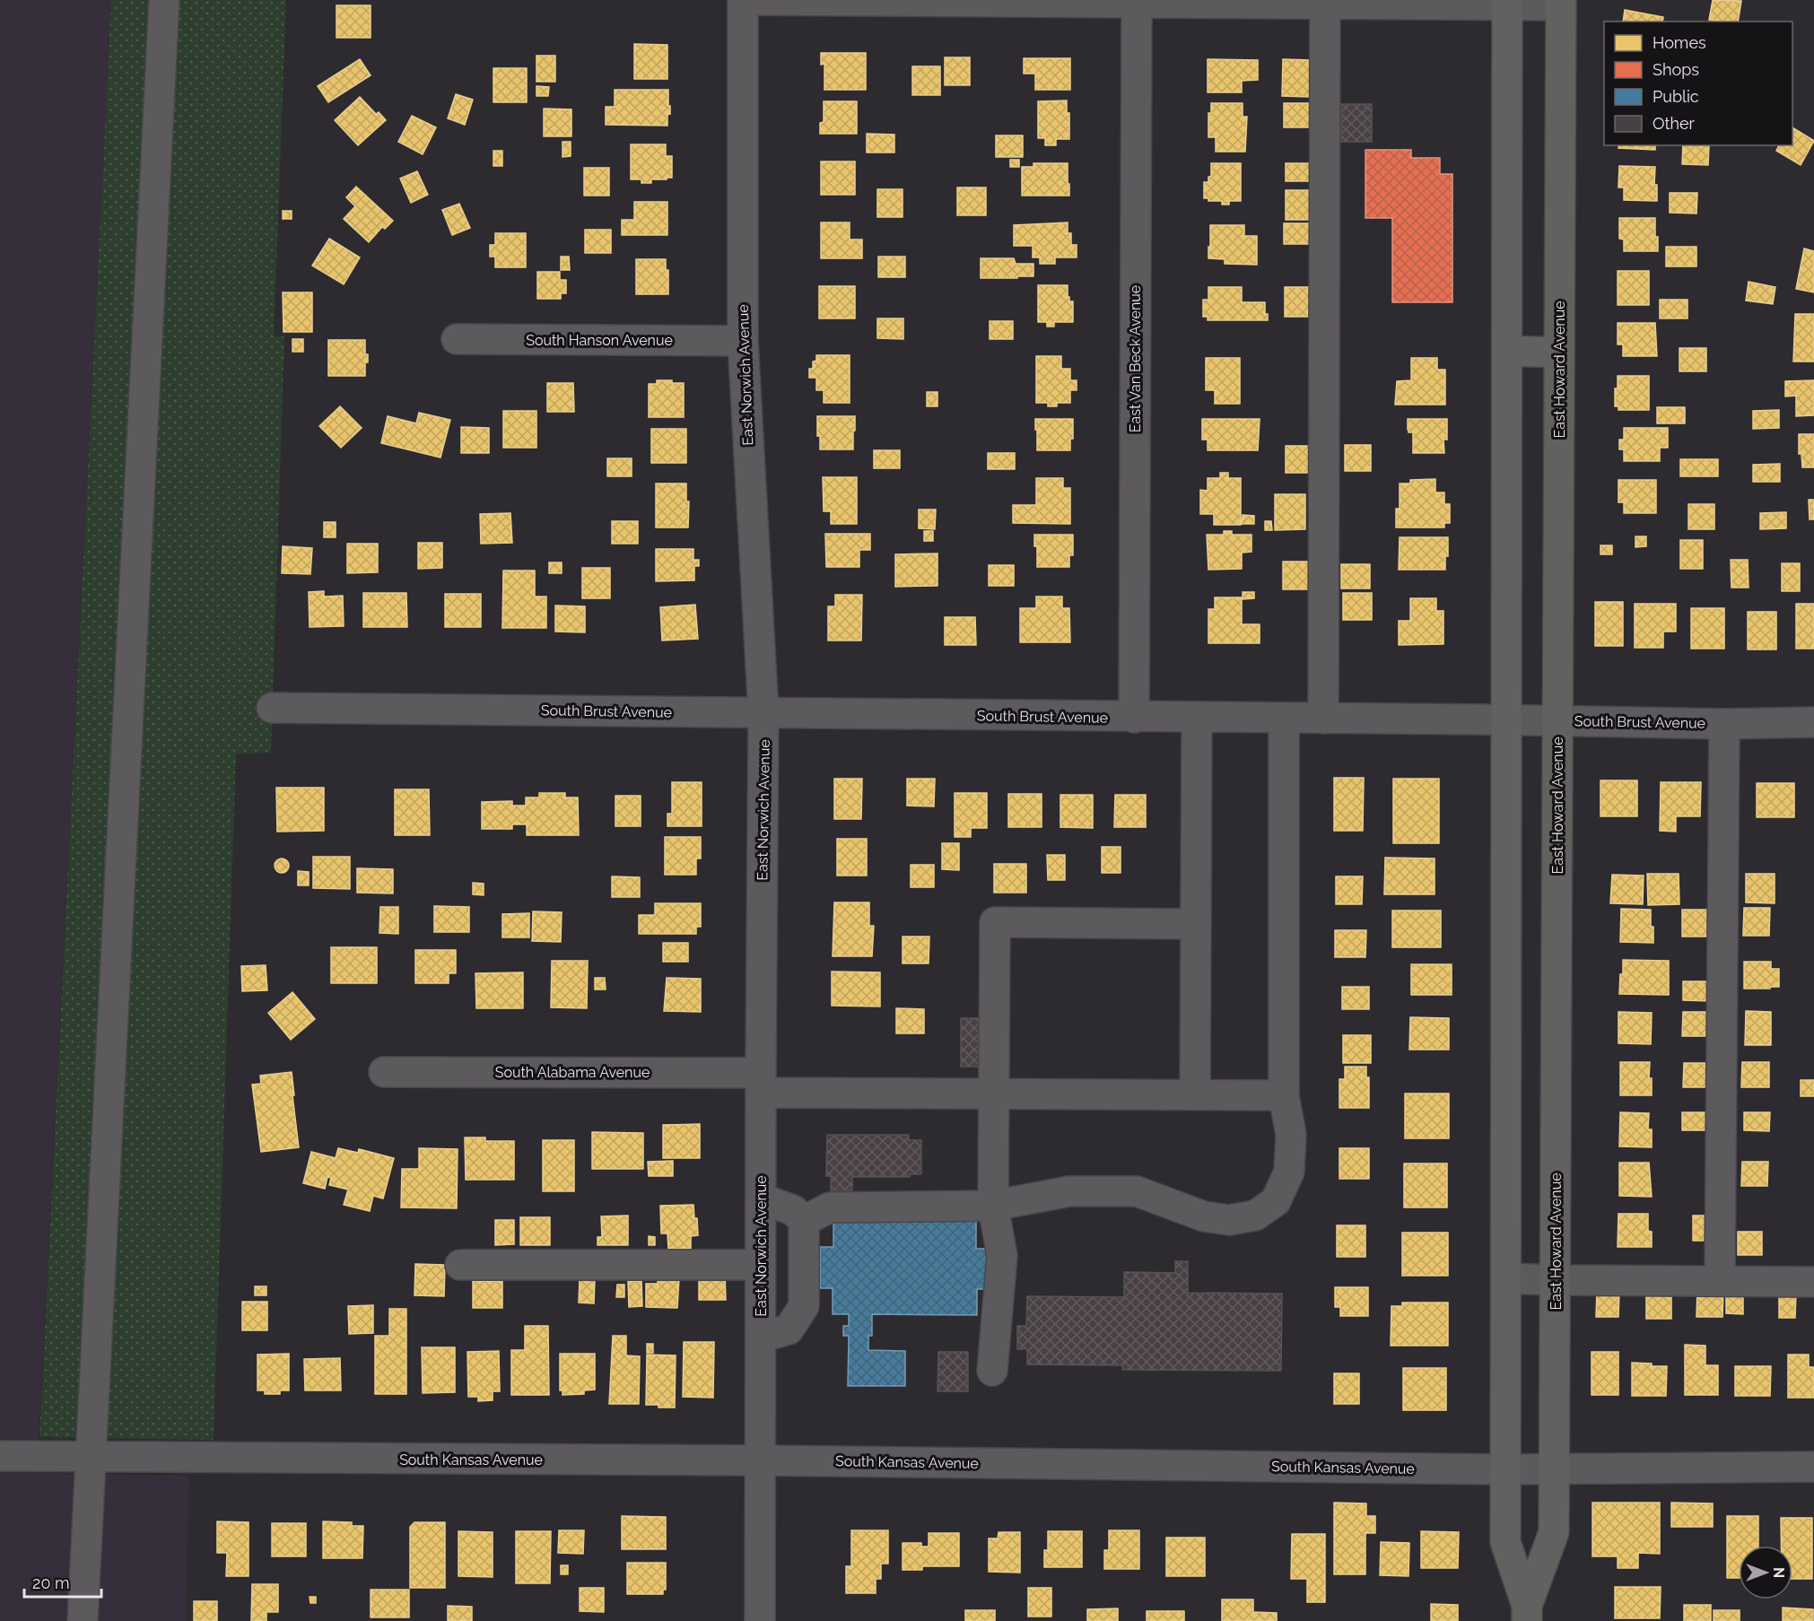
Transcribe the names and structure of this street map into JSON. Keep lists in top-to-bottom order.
{
  "streets": {
    "main road": ["East Howard Avenue"],
    "street": [
      "South Hanson Avenue",
      "East Van Beck Avenue",
      "East Norwich Avenue",
      "South Brust Avenue",
      "South Alabama Avenue",
      "South Kansas Avenue"
    ]
  },
  "crossings": [
    ["South Hanson Avenue", "East Norwich Avenue"],
    ["East Van Beck Avenue", "South Brust Avenue"],
    ["East Howard Avenue", "South Brust Avenue"],
    ["East Howard Avenue", "South Kansas Avenue"],
    ["East Norwich Avenue", "South Brust Avenue"],
    ["East Norwich Avenue", "South Alabama Avenue"],
    ["East Norwich Avenue", "South Kansas Avenue"]
  ],
  "legend": [
    "Homes",
    "Shops",
    "Public",
    "Other"
  ],
  "scale_bar": "20 m",
  "north": "right"
}
